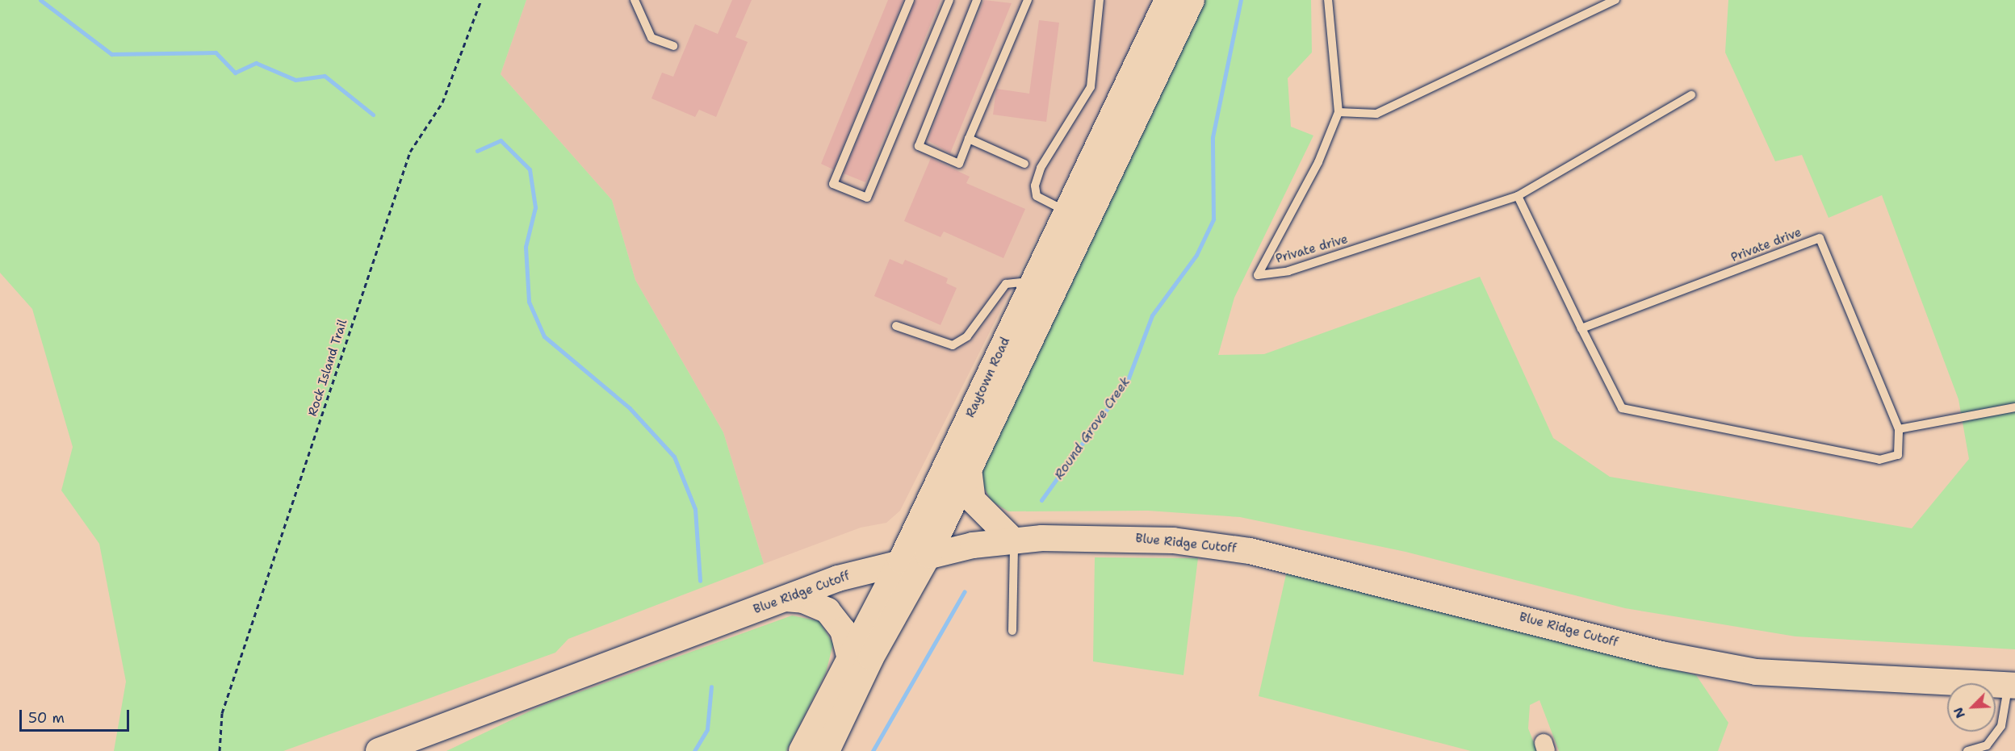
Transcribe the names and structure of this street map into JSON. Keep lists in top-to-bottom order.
{
  "streets": {
    "main road": ["Raytown Road", "Blue Ridge Cutoff"],
    "lane": ["Private drive"],
    "path": ["Rock Island Trail"]
  },
  "crossings": [
    ["Raytown Road", "Blue Ridge Cutoff"]
  ],
  "water": ["Round Grove Creek"],
  "scale_bar": "50 m",
  "north": "bottom left"
}
